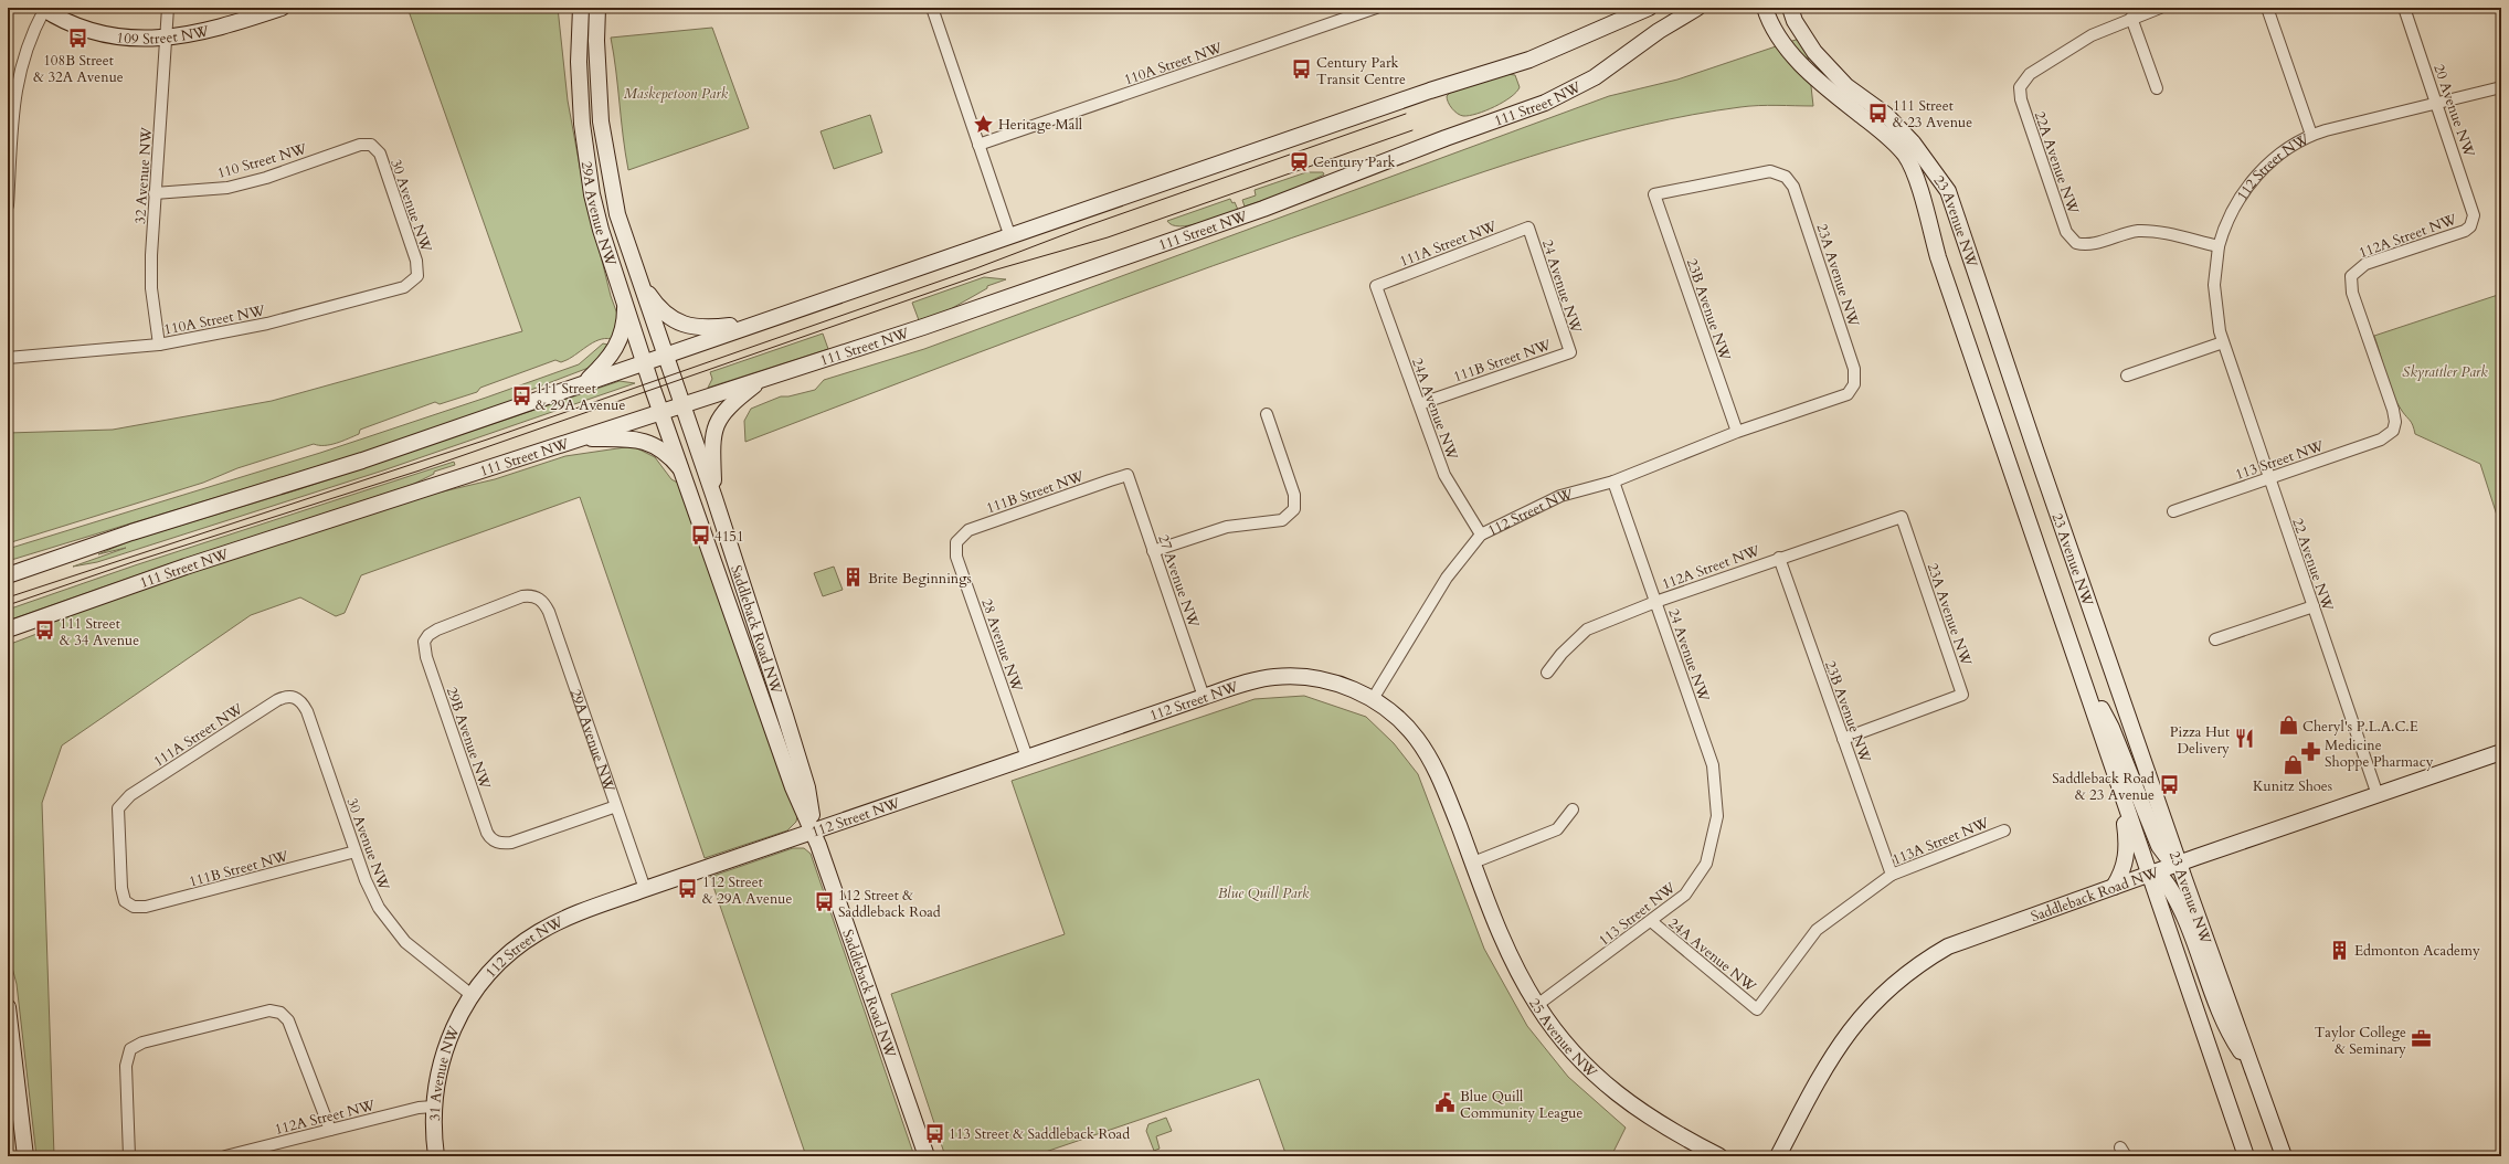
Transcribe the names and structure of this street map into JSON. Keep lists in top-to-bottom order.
{
  "streets": {
    "main road": [
      "109 Street NW",
      "111 Street NW",
      "112 Street NW",
      "29A Avenue NW",
      "23 Avenue NW",
      "Saddleback Road NW",
      "25 Avenue NW",
      "31 Avenue NW"
    ],
    "street": [
      "110A Street NW",
      "20 Avenue NW",
      "110 Street NW",
      "22A Avenue NW",
      "32 Avenue NW",
      "30 Avenue NW",
      "112A Street NW",
      "111A Street NW",
      "23A Avenue NW",
      "24 Avenue NW",
      "23B Avenue NW",
      "111B Street NW",
      "24A Avenue NW",
      "113 Street NW",
      "22 Avenue NW",
      "27 Avenue NW",
      "28 Avenue NW",
      "29B Avenue NW",
      "113A Street NW"
    ]
  },
  "crossings": [
    ["109 Street NW", "32 Avenue NW"],
    ["110A Street NW", "32 Avenue NW"],
    ["110A Street NW", "30 Avenue NW"],
    ["111 Street NW", "29A Avenue NW"],
    ["111 Street NW", "Saddleback Road NW"],
    ["20 Avenue NW", "112 Street NW"],
    ["20 Avenue NW", "112A Street NW"],
    ["110 Street NW", "32 Avenue NW"],
    ["110 Street NW", "30 Avenue NW"],
    ["22A Avenue NW", "112 Street NW"],
    ["22A Avenue NW", "22 Avenue NW"],
    ["112 Street NW", "30 Avenue NW"],
    ["112 Street NW", "29A Avenue NW"],
    ["112 Street NW", "23A Avenue NW"],
    ["112 Street NW", "24 Avenue NW"],
    ["112 Street NW", "23B Avenue NW"],
    ["112 Street NW", "24A Avenue NW"],
    ["112 Street NW", "22 Avenue NW"],
    ["112 Street NW", "27 Avenue NW"],
    ["112 Street NW", "Saddleback Road NW"],
    ["112 Street NW", "28 Avenue NW"],
    ["112 Street NW", "25 Avenue NW"],
    ["112 Street NW", "31 Avenue NW"],
    ["30 Avenue NW", "111A Street NW"],
    ["30 Avenue NW", "111B Street NW"],
    ["30 Avenue NW", "31 Avenue NW"],
    ["29A Avenue NW", "Saddleback Road NW"],
    ["29A Avenue NW", "29B Avenue NW"],
    ["23 Avenue NW", "Saddleback Road NW"],
    ["112A Street NW", "23A Avenue NW"],
    ["112A Street NW", "24 Avenue NW"],
    ["112A Street NW", "23B Avenue NW"],
    ["112A Street NW", "113 Street NW"],
    ["112A Street NW", "31 Avenue NW"],
    ["111A Street NW", "24 Avenue NW"],
    ["111A Street NW", "111B Street NW"],
    ["111A Street NW", "24A Avenue NW"],
    ["23A Avenue NW", "23B Avenue NW"],
    ["24 Avenue NW", "111B Street NW"],
    ["24 Avenue NW", "113 Street NW"],
    ["23B Avenue NW", "113A Street NW"],
    ["111B Street NW", "24A Avenue NW"],
    ["111B Street NW", "27 Avenue NW"],
    ["111B Street NW", "28 Avenue NW"],
    ["24A Avenue NW", "113 Street NW"],
    ["24A Avenue NW", "113A Street NW"],
    ["113 Street NW", "22 Avenue NW"],
    ["113 Street NW", "25 Avenue NW"],
    ["22 Avenue NW", "Saddleback Road NW"]
  ],
  "parks": ["Maskepetoon Park", "Skyrattler Park", "Blue Quill Park"],
  "places": {
    "bus stop": [
      "108B Street & 32A Avenue",
      "Century Park Transit Centre",
      "111 Street & 23 Avenue",
      "111 Street & 29A Avenue",
      "4151",
      "111 Street & 34 Avenue",
      "Saddleback Road & 23 Avenue",
      "112 Street & 29A Avenue",
      "112 Street & Saddleback Road",
      "113 Street & Saddleback Road"
    ],
    "place": ["Heritage Mall"],
    "station": ["Century Park"],
    "building": ["Brite Beginnings", "Edmonton Academy"],
    "shop": ["Cheryl's P.L.A.C.E", "Kunitz Shoes"],
    "restaurant": ["Pizza Hut Delivery"],
    "pharmacy": ["Medicine Shoppe Pharmacy"],
    "office": ["Taylor College & Seminary"],
    "public building": ["Blue Quill Community League"]
  }
}
